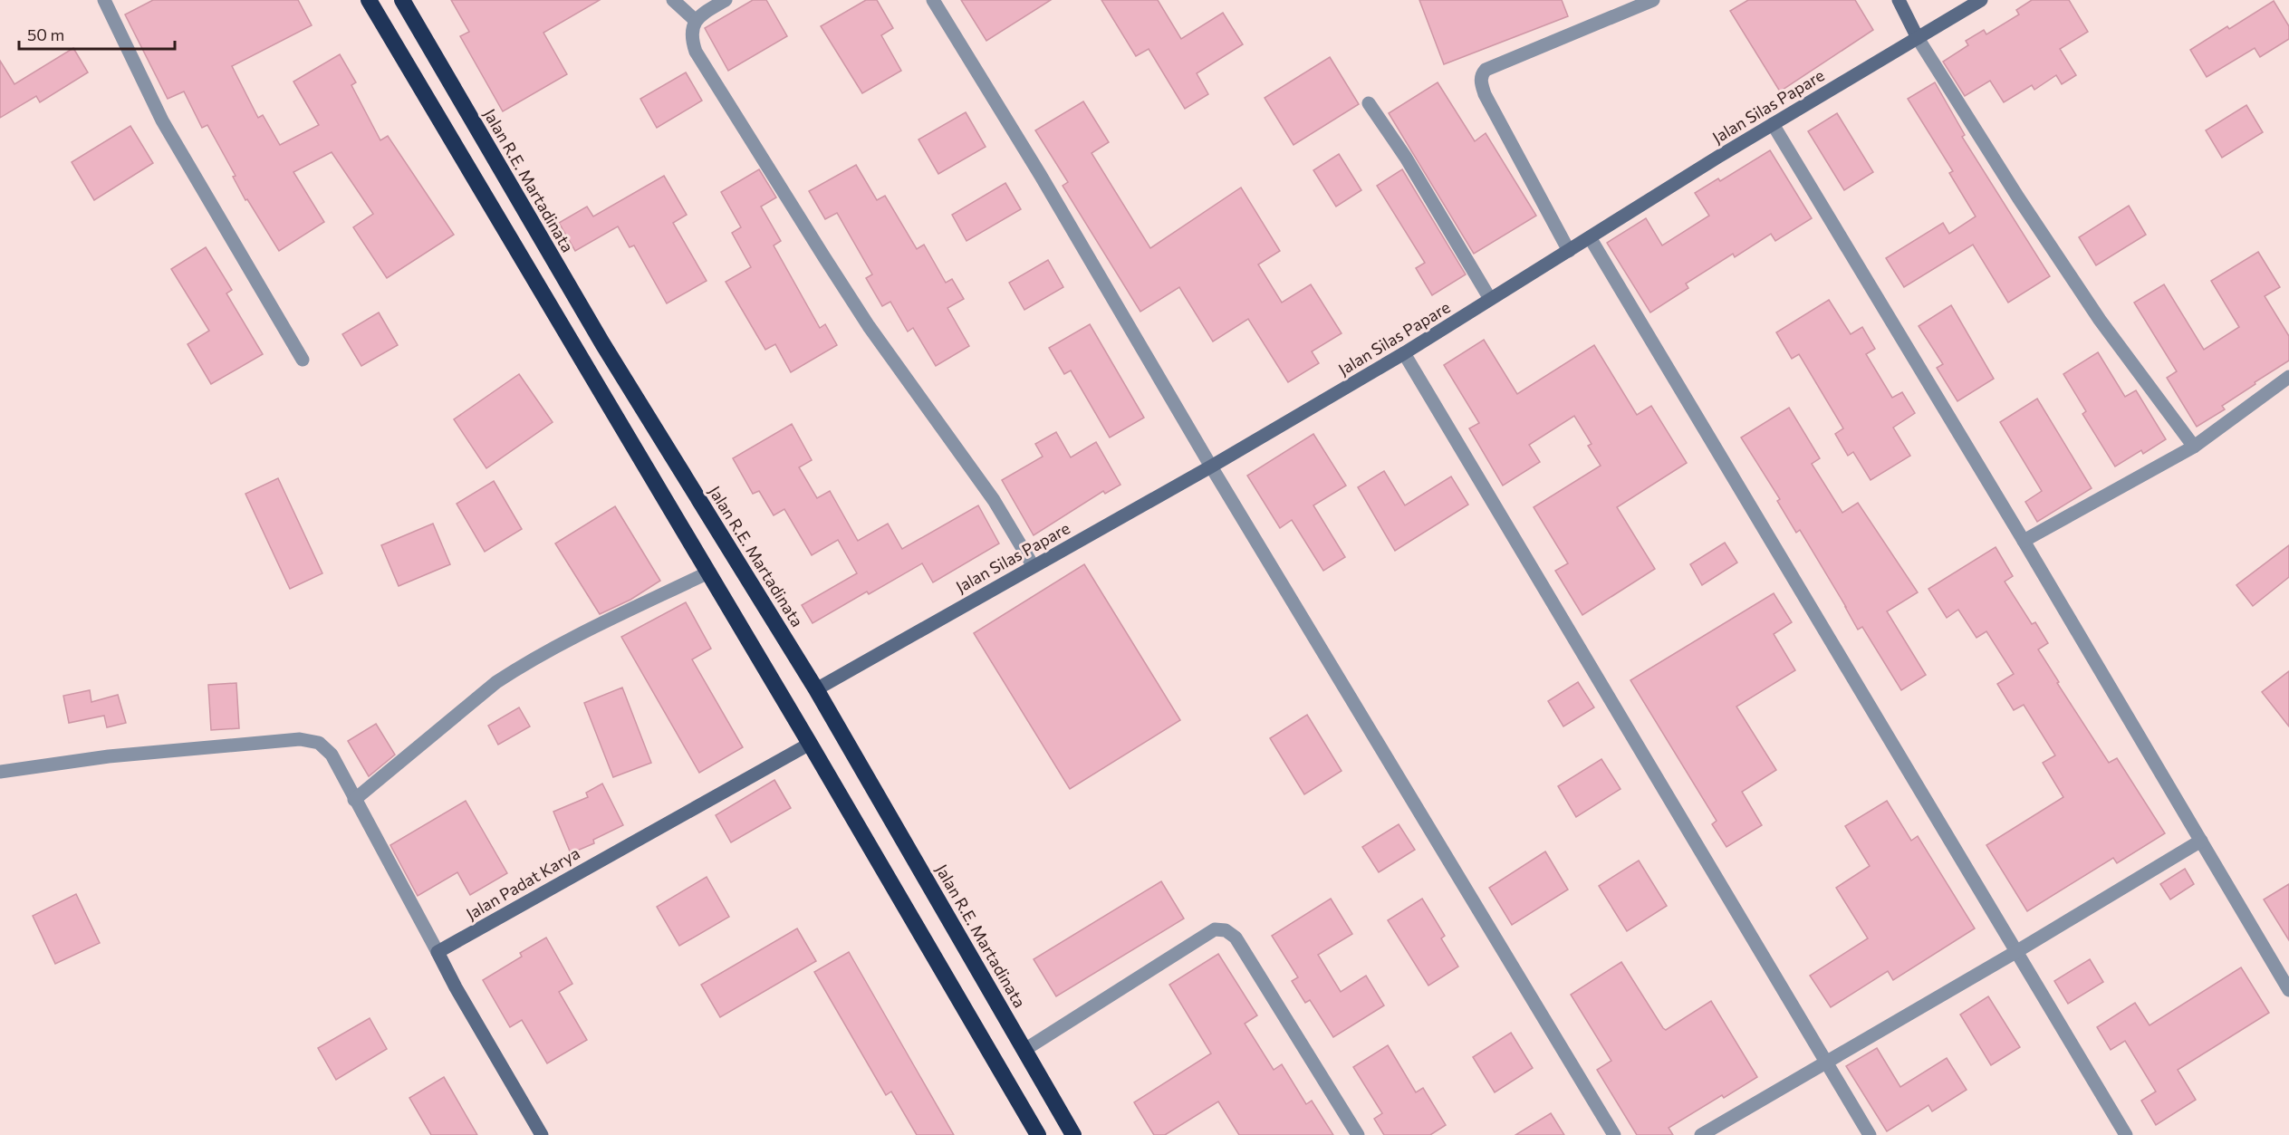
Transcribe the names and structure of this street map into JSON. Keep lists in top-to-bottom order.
{
  "streets": {
    "highway": ["Jalan R.E. Martadinata"],
    "street": ["Jalan Silas Papare", "Jalan Padat Karya"]
  },
  "crossings": [
    ["Jalan Silas Papare", "Jalan R.E. Martadinata"]
  ],
  "scale_bar": "50 m"
}
